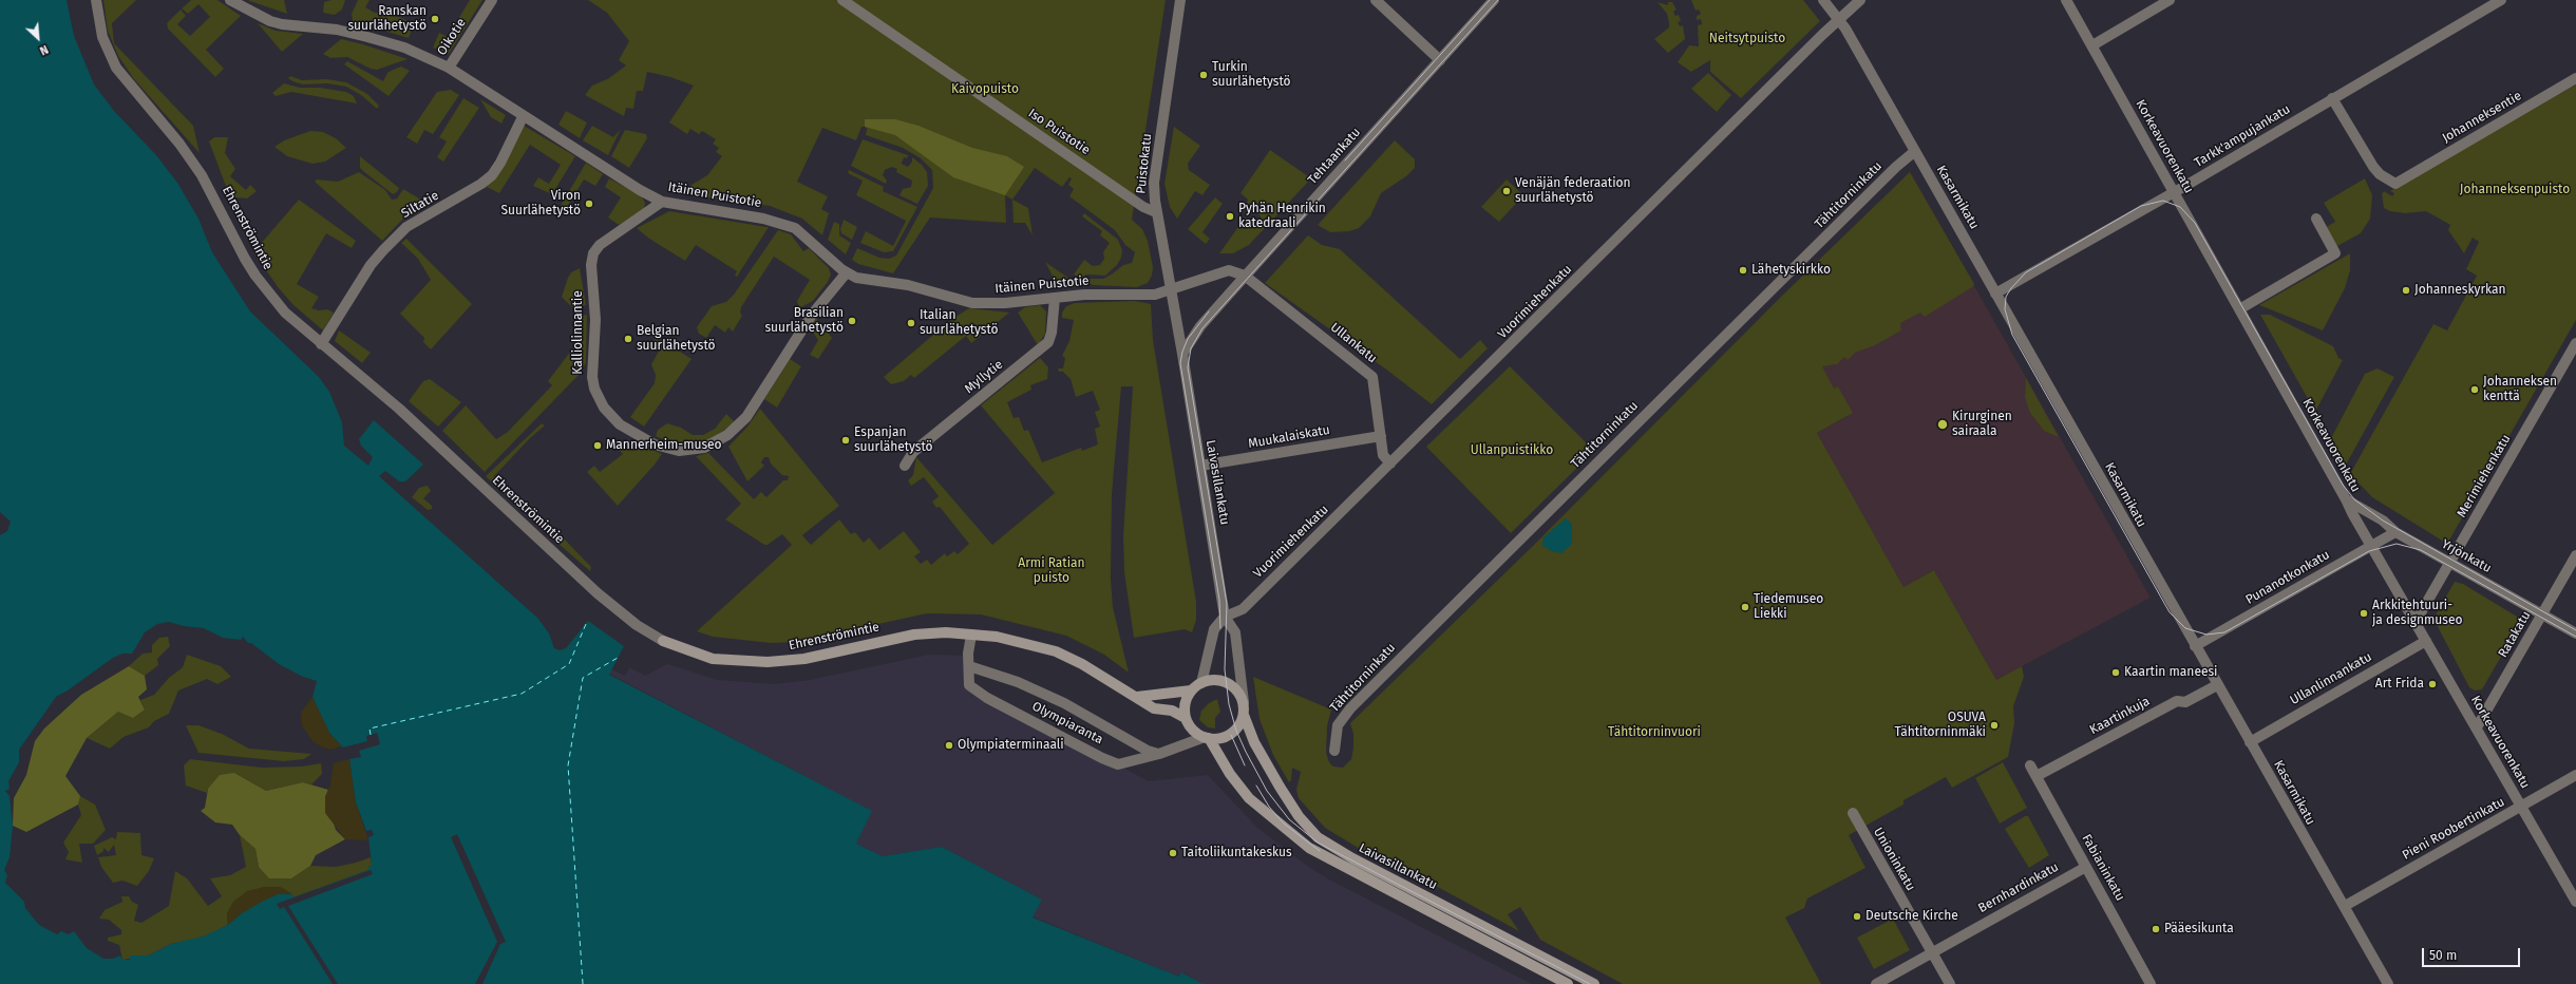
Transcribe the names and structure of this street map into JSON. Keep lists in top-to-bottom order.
{
  "streets": {
    "main road": ["Ehrenströmintie", "Laivasillankatu"],
    "street": [
      "Oikotie",
      "Johanneksentie",
      "Iso Puistotie",
      "Tarkk'ampujankatu",
      "Korkeavuorenkatu",
      "Tehtaankatu",
      "Puistokatu",
      "Itäinen Puistotie",
      "Tähtitorninkatu",
      "Kasarmikatu",
      "Siltatie",
      "Vuorimiehenkatu",
      "Kalliolinnantie",
      "Ullankatu",
      "Myllytie",
      "Muukalaiskatu",
      "Merimiehenkatu",
      "Yrjönkatu",
      "Punanotkonkatu",
      "Ratakatu",
      "Ullanlinnankatu",
      "Kaartinkuja",
      "Olympiaranta",
      "Pieni Roobertinkatu",
      "Unioninkatu",
      "Fabianinkatu",
      "Bernhardinkatu"
    ]
  },
  "crossings": [
    ["Oikotie", "Itäinen Puistotie"],
    ["Johanneksentie", "Tarkk'ampujankatu"],
    ["Iso Puistotie", "Puistokatu"],
    ["Tarkk'ampujankatu", "Korkeavuorenkatu"],
    ["Tarkk'ampujankatu", "Kasarmikatu"],
    ["Korkeavuorenkatu", "Merimiehenkatu"],
    ["Korkeavuorenkatu", "Yrjönkatu"],
    ["Korkeavuorenkatu", "Punanotkonkatu"],
    ["Korkeavuorenkatu", "Ratakatu"],
    ["Korkeavuorenkatu", "Ullanlinnankatu"],
    ["Korkeavuorenkatu", "Pieni Roobertinkatu"],
    ["Tehtaankatu", "Puistokatu"],
    ["Tehtaankatu", "Itäinen Puistotie"],
    ["Tehtaankatu", "Ullankatu"],
    ["Tehtaankatu", "Laivasillankatu"],
    ["Puistokatu", "Itäinen Puistotie"],
    ["Puistokatu", "Laivasillankatu"],
    ["Itäinen Puistotie", "Siltatie"],
    ["Itäinen Puistotie", "Kalliolinnantie"],
    ["Itäinen Puistotie", "Ullankatu"],
    ["Itäinen Puistotie", "Myllytie"],
    ["Tähtitorninkatu", "Kasarmikatu"],
    ["Kasarmikatu", "Vuorimiehenkatu"],
    ["Kasarmikatu", "Punanotkonkatu"],
    ["Kasarmikatu", "Ullanlinnankatu"],
    ["Kasarmikatu", "Kaartinkuja"],
    ["Kasarmikatu", "Pieni Roobertinkatu"],
    ["Siltatie", "Ehrenströmintie"],
    ["Ehrenströmintie", "Laivasillankatu"],
    ["Ehrenströmintie", "Olympiaranta"],
    ["Vuorimiehenkatu", "Ullankatu"],
    ["Vuorimiehenkatu", "Laivasillankatu"],
    ["Ullankatu", "Muukalaiskatu"],
    ["Muukalaiskatu", "Laivasillankatu"],
    ["Merimiehenkatu", "Yrjönkatu"],
    ["Laivasillankatu", "Olympiaranta"],
    ["Yrjönkatu", "Punanotkonkatu"],
    ["Yrjönkatu", "Ratakatu"],
    ["Kaartinkuja", "Fabianinkatu"],
    ["Unioninkatu", "Bernhardinkatu"],
    ["Fabianinkatu", "Bernhardinkatu"]
  ],
  "parks": [
    "Neitsytpuisto",
    "Kaivopuisto",
    "Johanneksenpuisto",
    "Ullanpuistikko",
    "Armi Ratian puisto",
    "Tähtitorninvuori"
  ],
  "places": [
    "Ranskan suurlähetystö",
    "Turkin suurlähetystö",
    "Venäjän federaation suurlähetystö",
    "Viron Suurlähetystö",
    "Pyhän Henrikin katedraali",
    "Lähetyskirkko",
    "Johanneskyrkan",
    "Brasilian suurlähetystö",
    "Italian suurlähetystö",
    "Belgian suurlähetystö",
    "Johanneksen kenttä",
    "Kirurginen sairaala",
    "Espanjan suurlähetystö",
    "Mannerheim-museo",
    "Tiedemuseo Liekki",
    "Arkkitehtuuri- ja designmuseo",
    "Kaartin maneesi",
    "Art Frida",
    "OSUVA Tähtitorninmäki",
    "Olympiaterminaali",
    "Taitoliikuntakeskus",
    "Deutsche Kirche",
    "Pääesikunta"
  ],
  "scale_bar": "50 m",
  "north": "bottom right"
}
